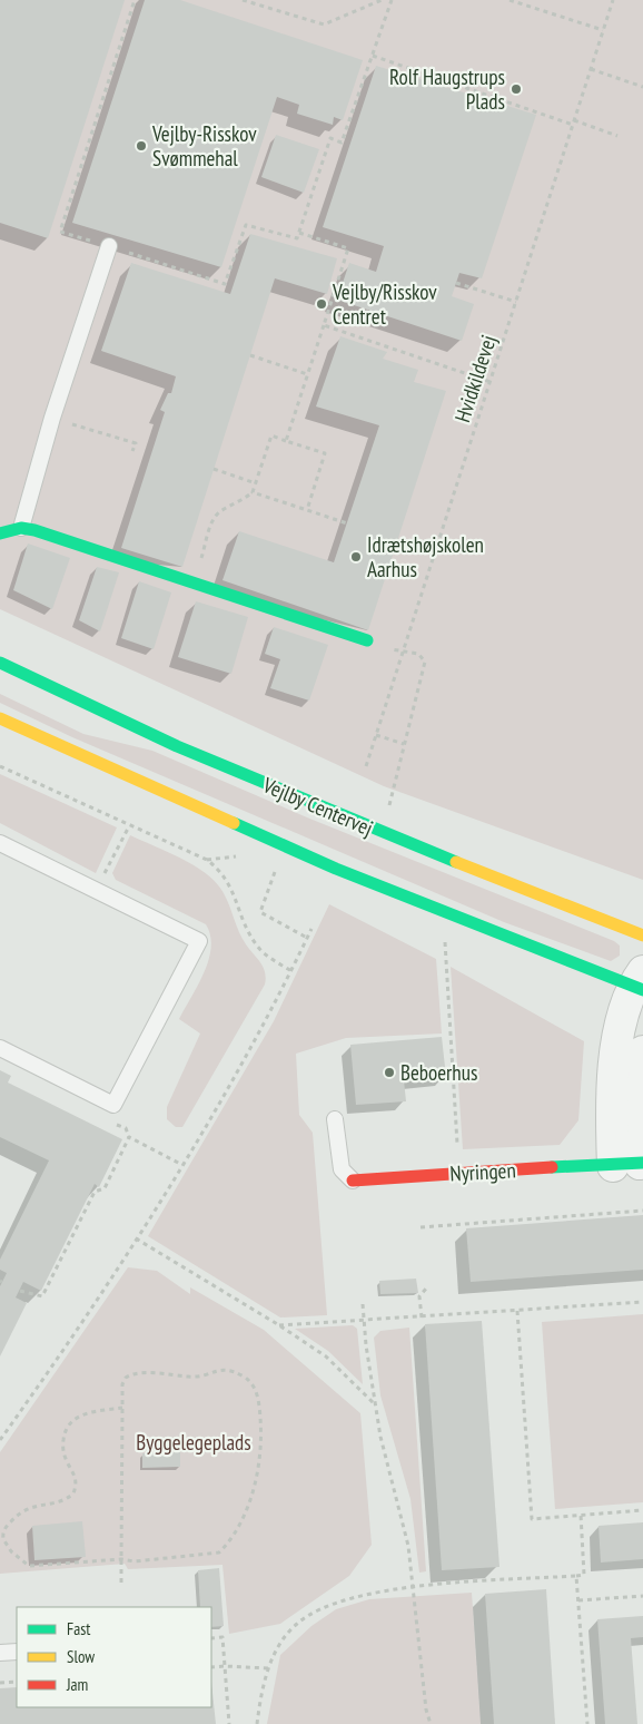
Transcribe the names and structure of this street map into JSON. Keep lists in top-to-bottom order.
{
  "streets": {
    "street": ["Vejlby Centervej", "Nyringen"],
    "path": ["Hvidkildevej"]
  },
  "parks": ["Byggelegeplads"],
  "places": [
    "Rolf Haugstrups Plads",
    "Vejlby-Risskov Svømmehal",
    "Vejlby/Risskov Centret",
    "Idrætshøjskolen Aarhus",
    "Beboerhus"
  ],
  "legend": ["Fast", "Slow", "Jam"]
}
